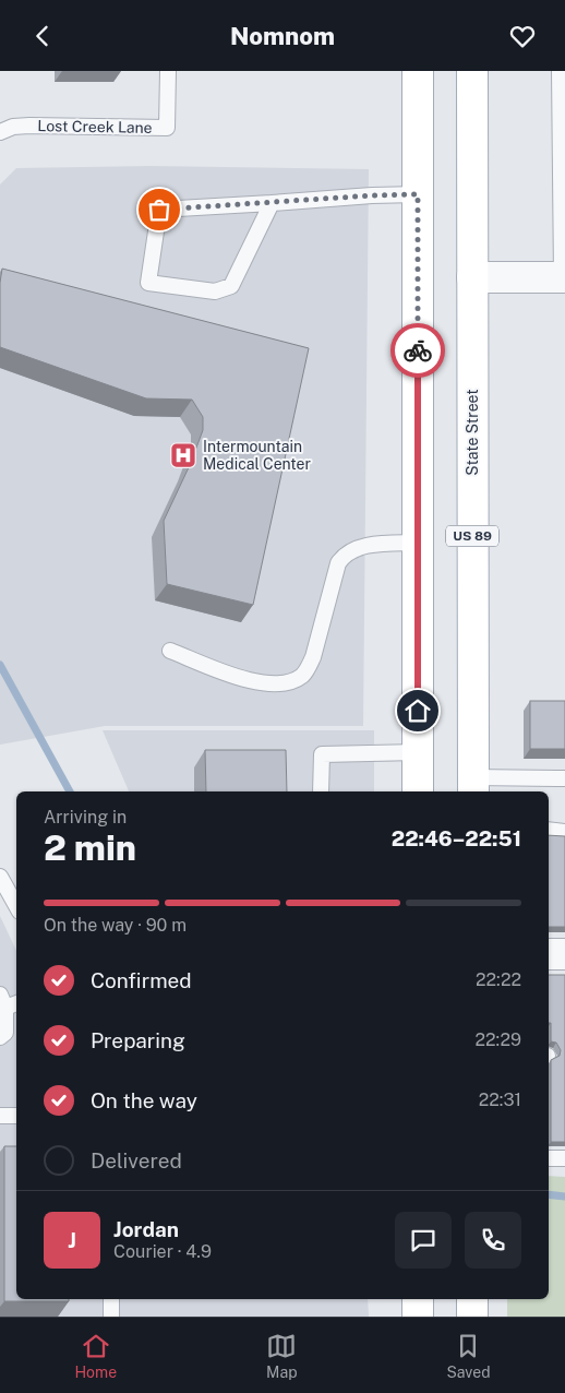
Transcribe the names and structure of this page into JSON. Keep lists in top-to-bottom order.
{
  "streets": {
    "main road": ["State Street", "US 89"],
    "lane": ["Lost Creek Lane"]
  },
  "places": {
    "hospital": ["Intermountain Medical Center"]
  },
  "page": {
    "header": "Nomnom",
    "heading": ["2 min", "Arriving in", "22:46–22:51"],
    "panel": ["Jordan", "Courier · 4.9"],
    "bar": "On the way · 90 m",
    "list": [
      ["Confirmed", "22:22"],
      ["Preparing", "22:29"],
      ["On the way", "22:31"],
      "Delivered"
    ],
    "round": "J",
    "tabs": ["Home", "Map", "Saved"]
  }
}
